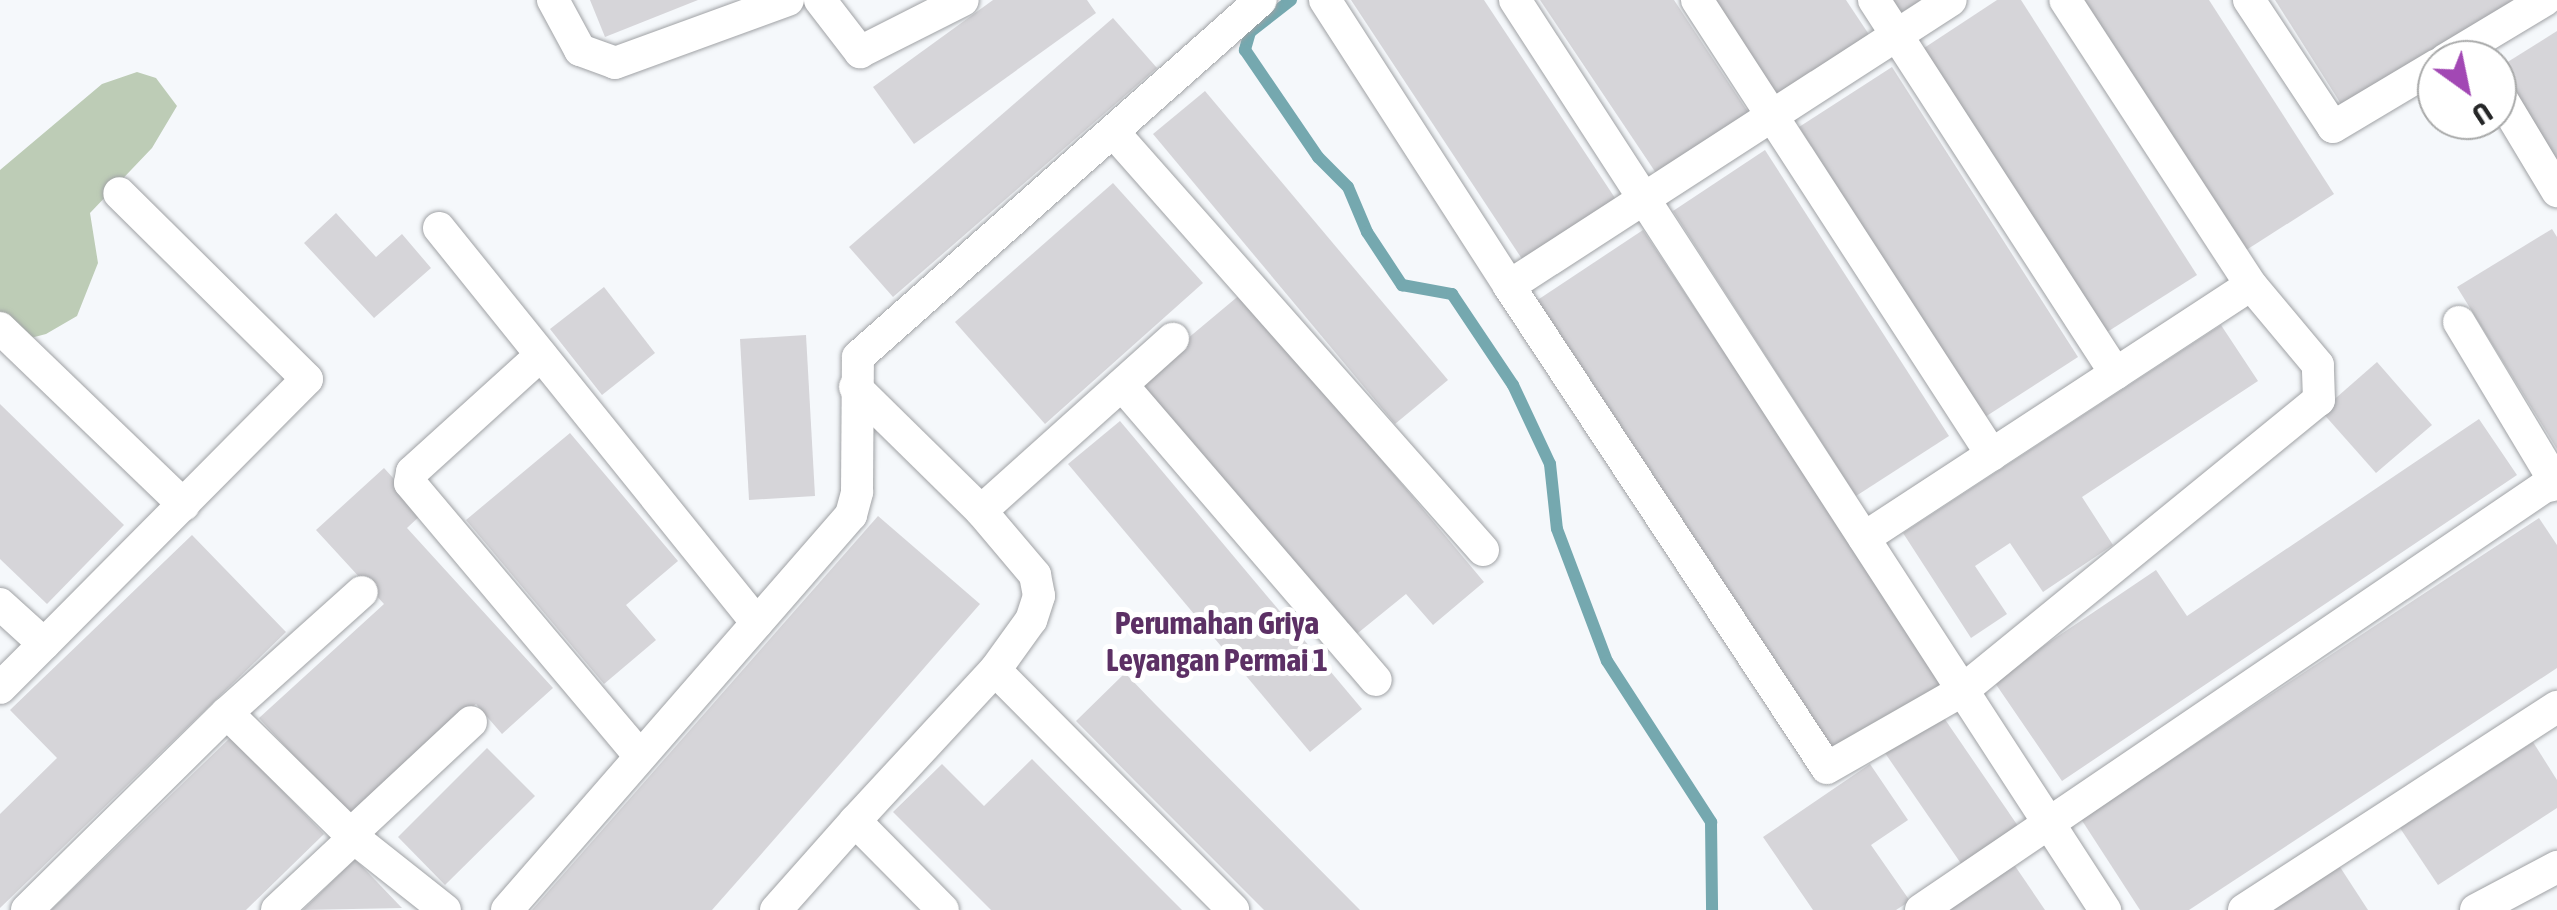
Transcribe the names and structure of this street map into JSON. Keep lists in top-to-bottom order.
{
  "districts": ["Perumahan Griya Leyangan Permai 1"],
  "north": "bottom right"
}
